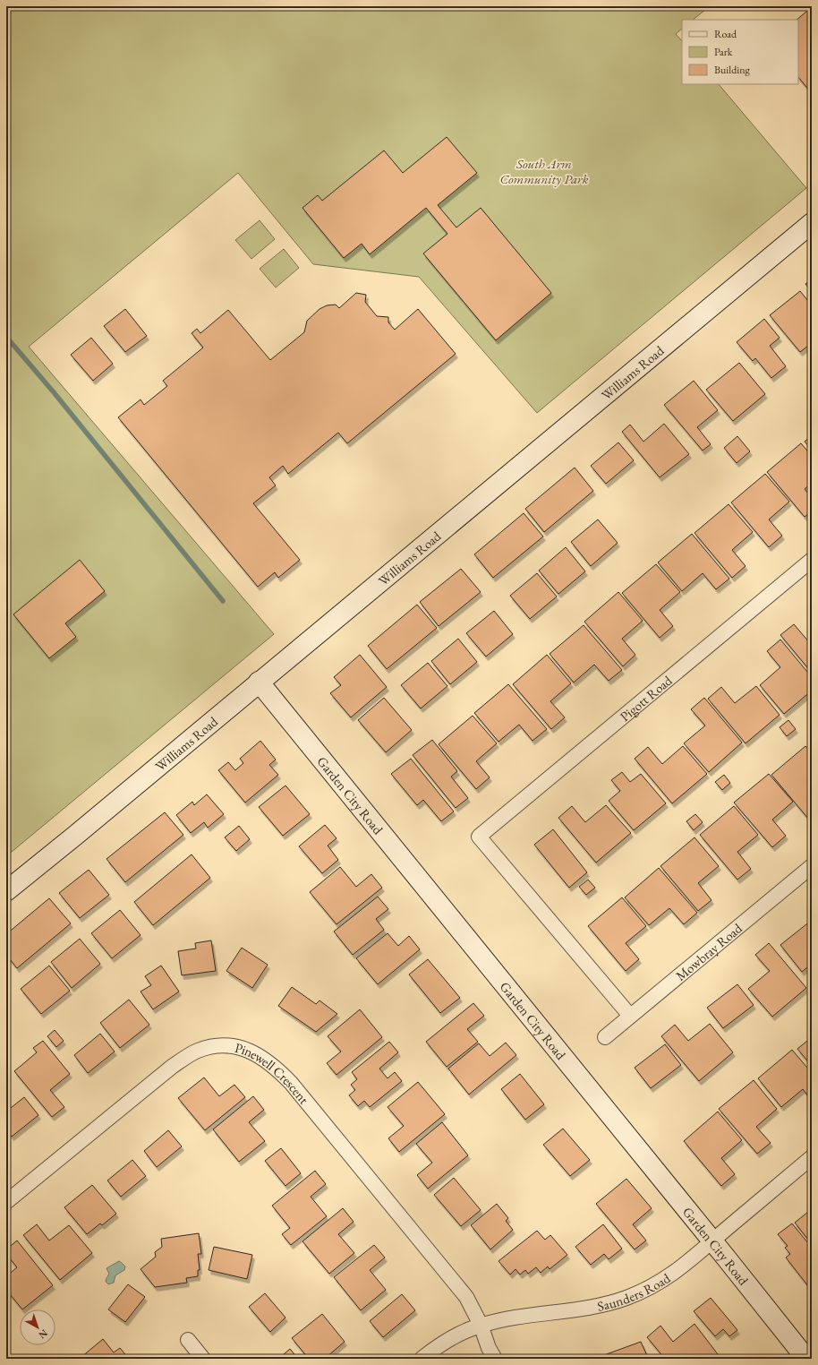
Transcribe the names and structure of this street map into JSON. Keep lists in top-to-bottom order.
{
  "streets": {
    "street": [
      "Williams Road",
      "Pigott Road",
      "Garden City Road",
      "Mowbray Road",
      "Pinewell Crescent",
      "Saunders Road"
    ]
  },
  "crossings": [
    ["Williams Road", "Garden City Road"],
    ["Pigott Road", "Mowbray Road"],
    ["Garden City Road", "Saunders Road"],
    ["Pinewell Crescent", "Saunders Road"]
  ],
  "parks": ["South Arm Community Park"],
  "legend": ["Road", "Park", "Building"],
  "north": "bottom right"
}
